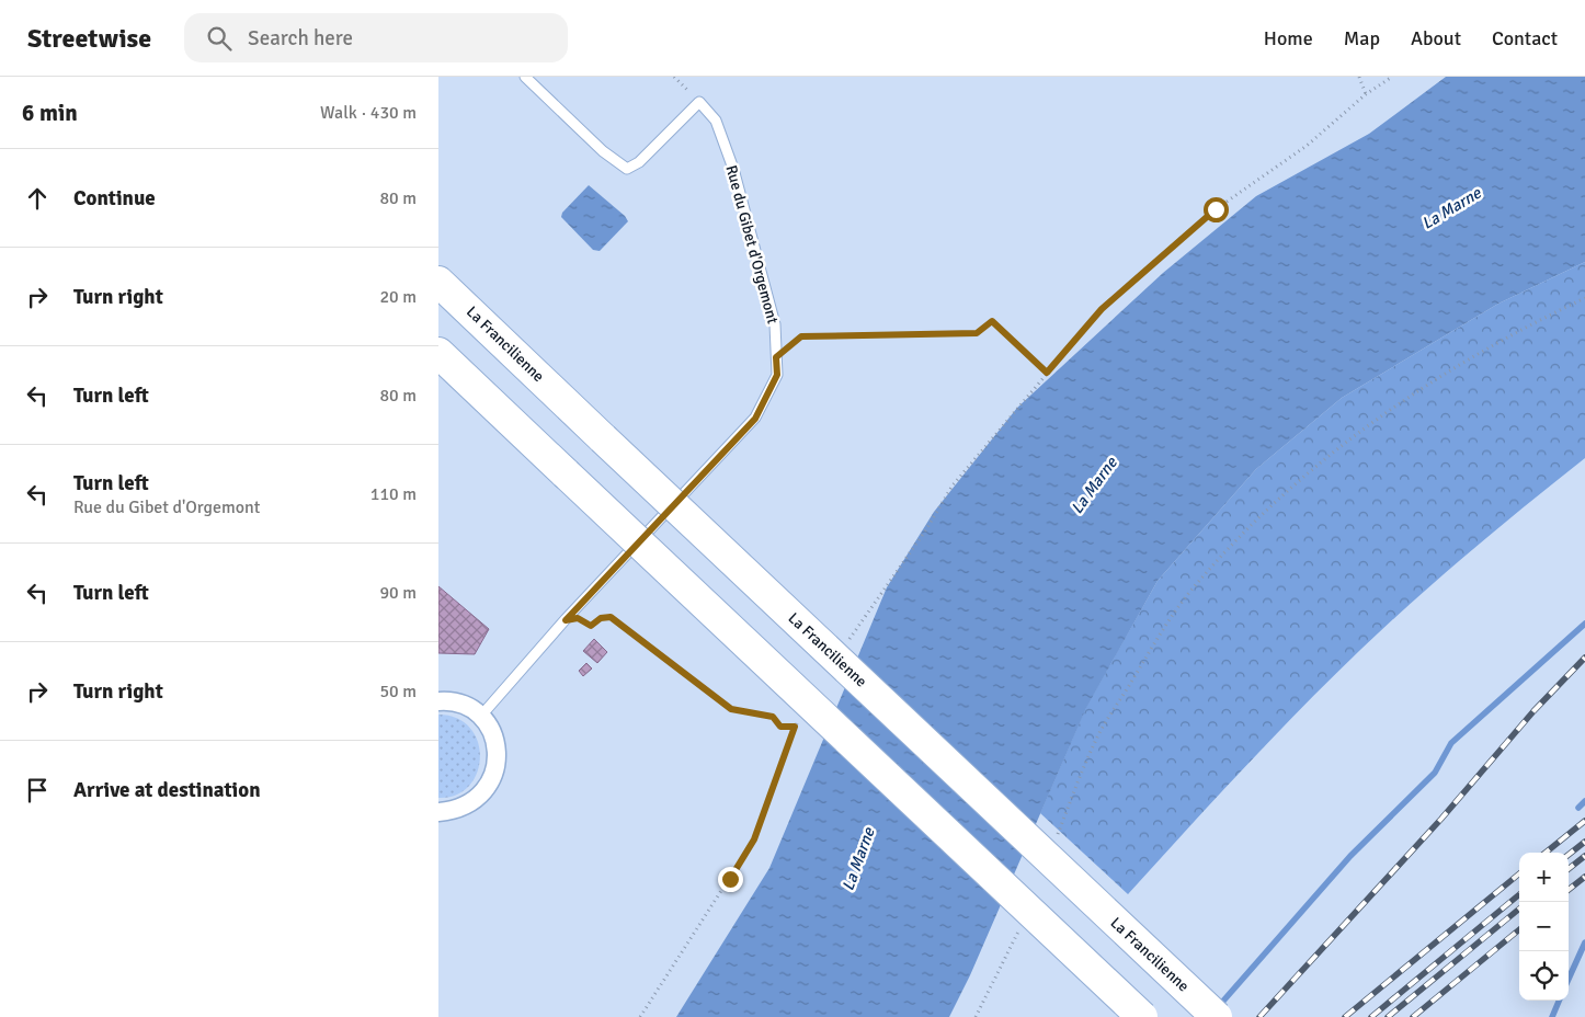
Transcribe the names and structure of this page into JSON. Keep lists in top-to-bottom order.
{
  "streets": {
    "highway": ["La Francilienne"],
    "lane": ["Rue du Gibet d'Orgemont"]
  },
  "water": ["La Marne"],
  "page": {
    "header": "Streetwise",
    "search": "Search here",
    "nav": [
      "Home",
      "Map",
      "About",
      "Contact"
    ],
    "heading": ["6 min", "Walk · 430 m"],
    "list": [
      ["Continue", "80 m"],
      ["Turn right", "20 m"],
      ["Turn left", "80 m"],
      ["Turn left", "Rue du Gibet d'Orgemont", "110 m"],
      ["Turn left", "90 m"],
      ["Turn right", "50 m"],
      "Arrive at destination"
    ],
    "map_buttons": ["+", "−"]
  }
}
